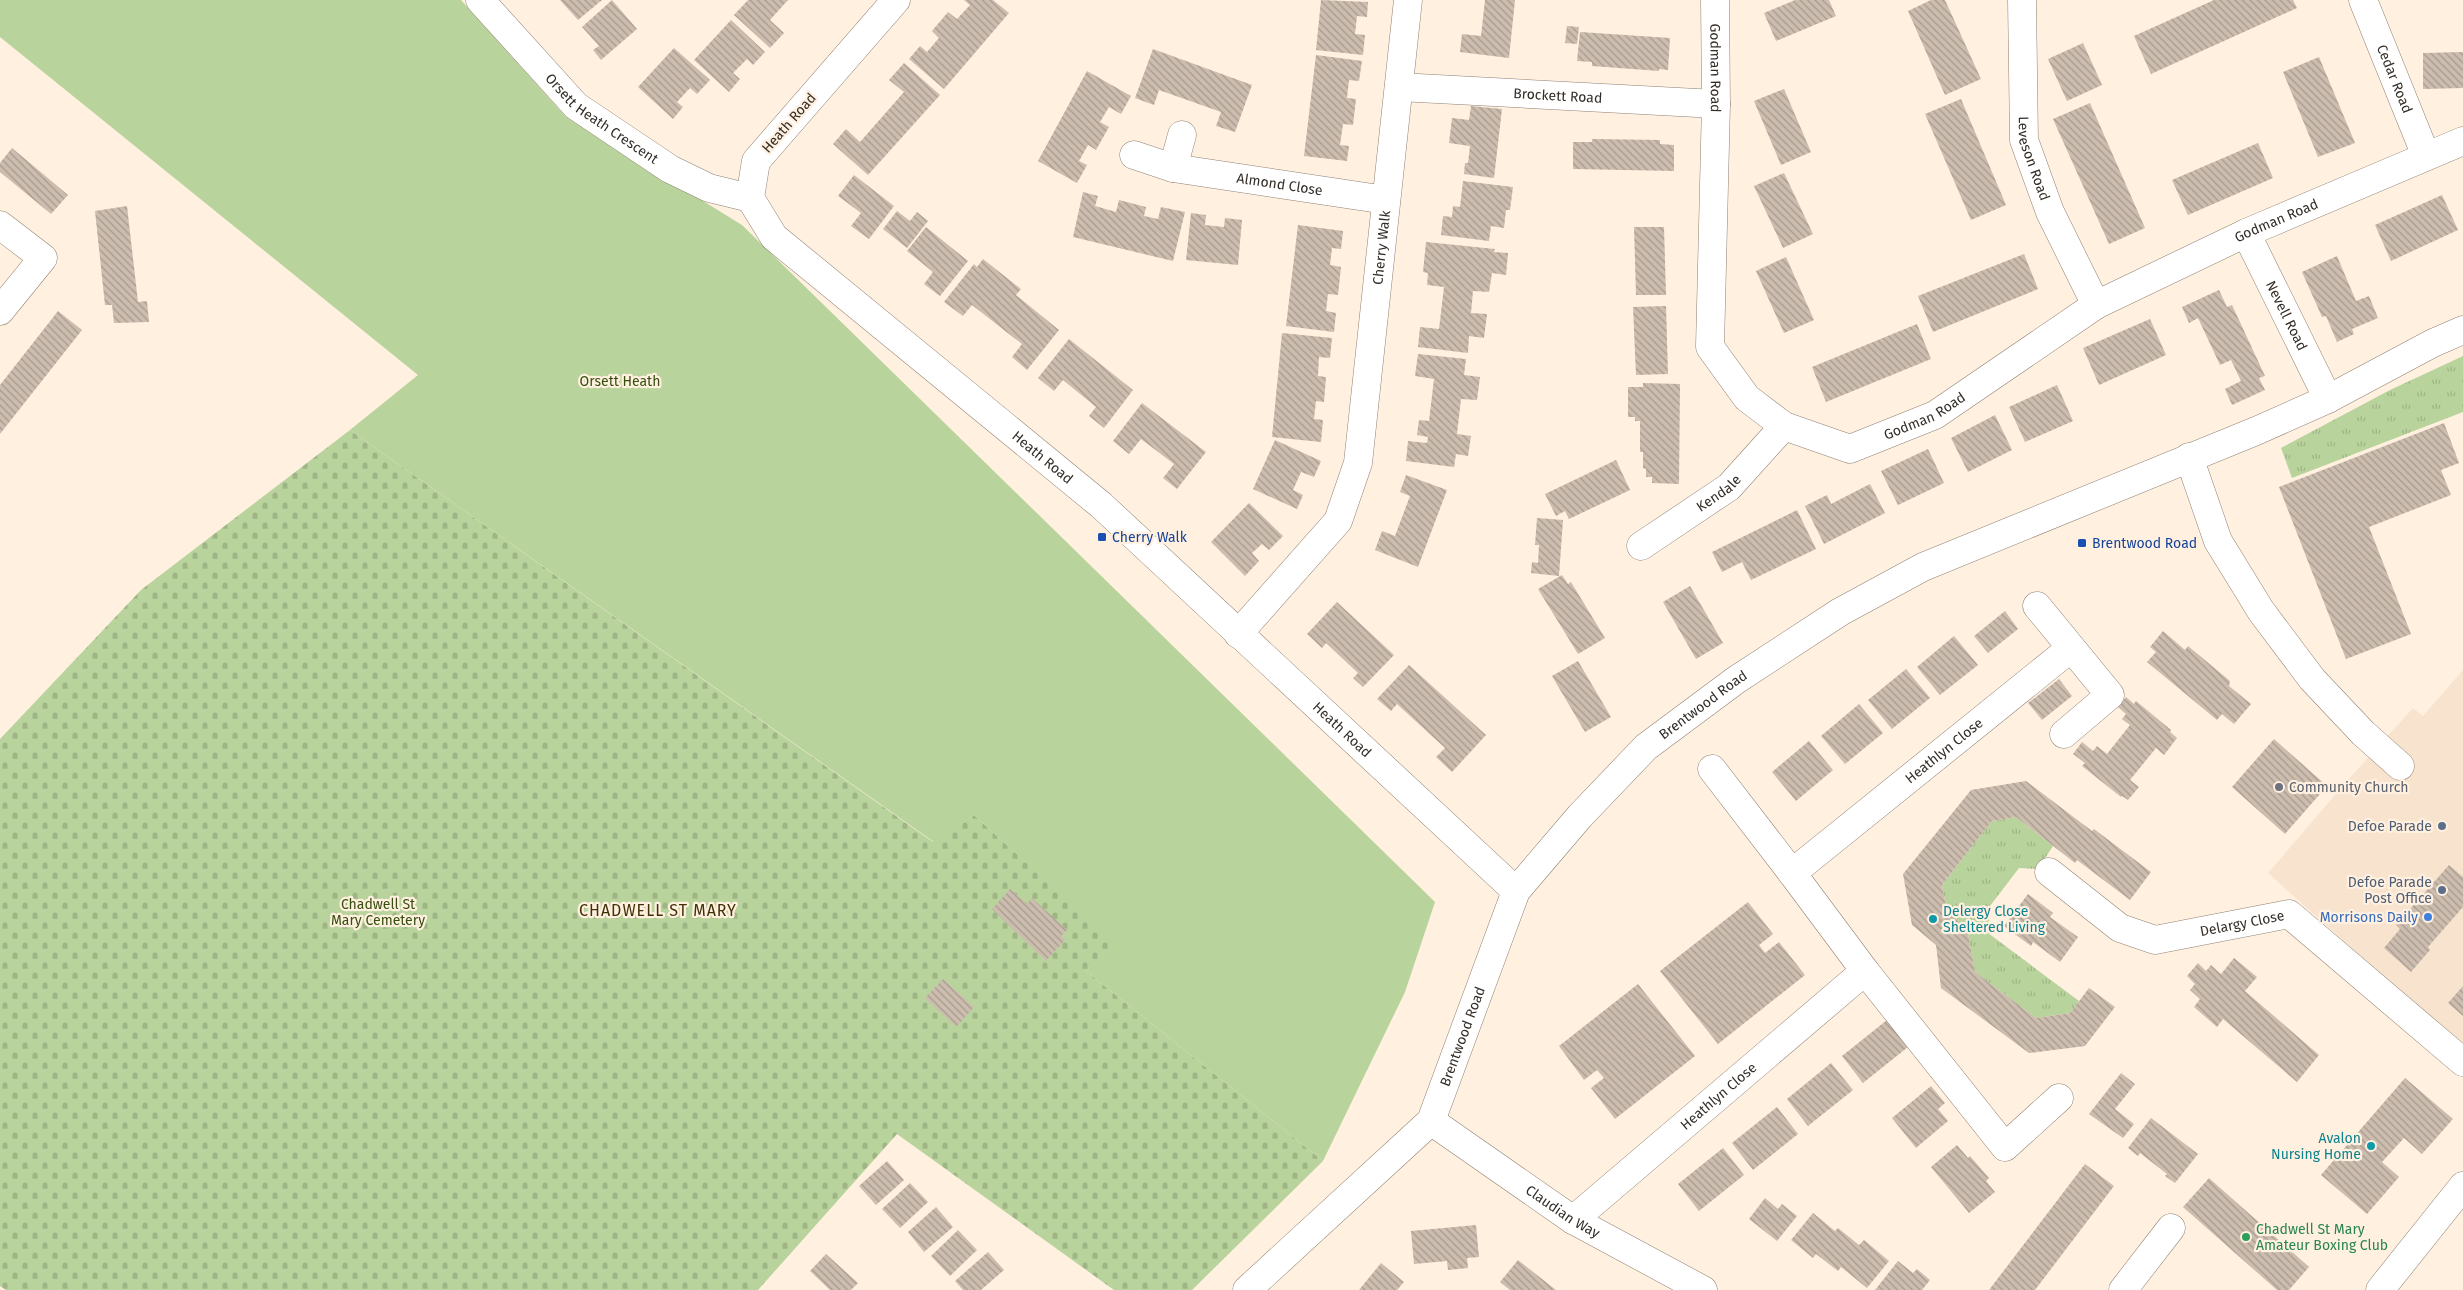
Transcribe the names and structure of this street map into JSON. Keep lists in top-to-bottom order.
{
  "streets": {
    "street": [
      "Godman Road",
      "Cedar Road",
      "Brockett Road",
      "Orsett Heath Crescent",
      "Heath Road",
      "Leveson Road",
      "Almond Close",
      "Cherry Walk",
      "Nevell Road",
      "Kendale",
      "Brentwood Road",
      "Heathlyn Close",
      "Delargy Close",
      "Claudian Way"
    ]
  },
  "crossings": [
    ["Godman Road", "Cedar Road"],
    ["Godman Road", "Brockett Road"],
    ["Godman Road", "Leveson Road"],
    ["Godman Road", "Nevell Road"],
    ["Godman Road", "Kendale"],
    ["Brockett Road", "Cherry Walk"],
    ["Orsett Heath Crescent", "Heath Road"],
    ["Heath Road", "Cherry Walk"],
    ["Heath Road", "Brentwood Road"],
    ["Almond Close", "Cherry Walk"],
    ["Nevell Road", "Brentwood Road"],
    ["Brentwood Road", "Claudian Way"],
    ["Heathlyn Close", "Claudian Way"]
  ],
  "districts": ["CHADWELL ST MARY"],
  "parks": ["Orsett Heath", "Chadwell St Mary Cemetery"],
  "places": {
    "transit": ["Cherry Walk", "Brentwood Road"],
    "other": [
      "Community Church",
      "Defoe Parade",
      "Defoe Parade Post Office",
      "Morrisons Daily",
      "Delergy Close Sheltered Living",
      "Avalon Nursing Home",
      "Chadwell St Mary Amateur Boxing Club"
    ]
  }
}
